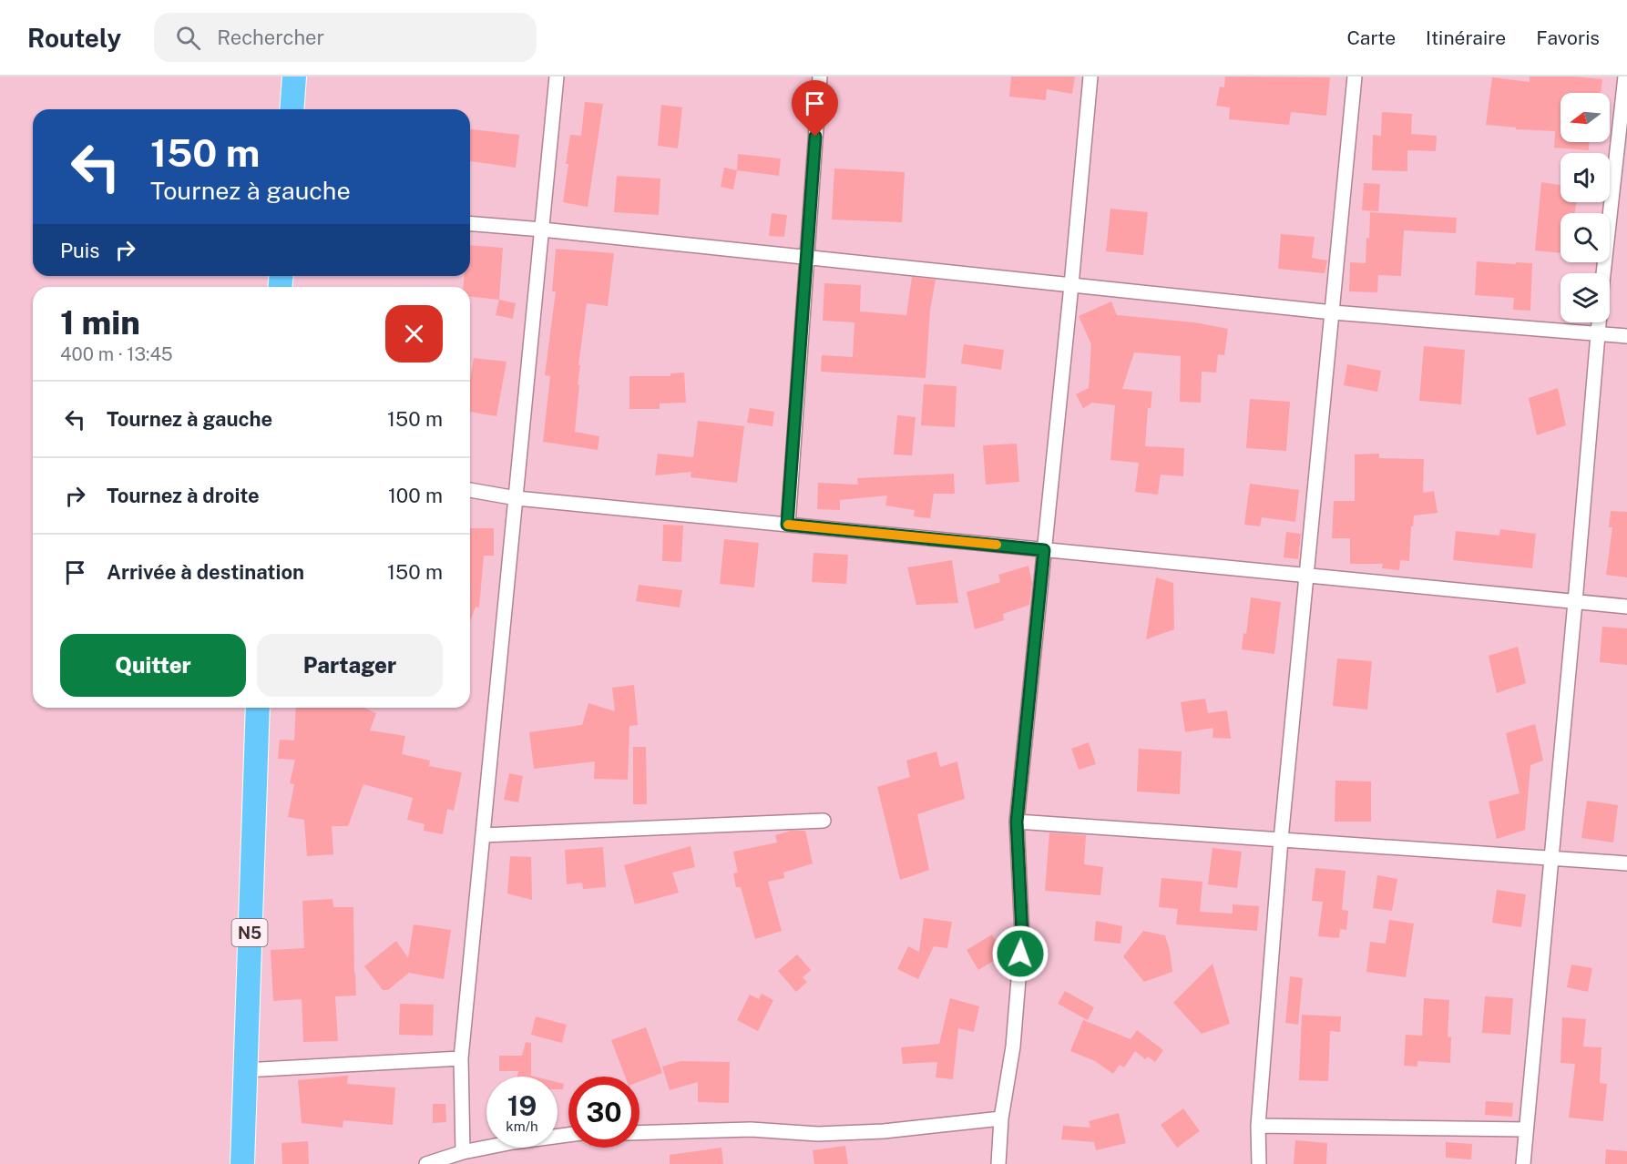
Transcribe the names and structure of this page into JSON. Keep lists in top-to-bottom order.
{
  "streets": {
    "highway": ["N5"]
  },
  "north": "left",
  "page": {
    "header": "Routely",
    "search": "Rechercher",
    "nav": ["Carte", "Itinéraire", "Favoris"],
    "turn": ["150 m", "Tournez à gauche"],
    "then": "Puis",
    "heading": ["1 min", "400 m · 13:45"],
    "list": [
      {
        "name": "Tournez à gauche",
        "value": "150 m"
      },
      {
        "name": "Tournez à droite",
        "value": "100 m"
      },
      {
        "name": "Arrivée à destination",
        "value": "150 m"
      }
    ],
    "buttons": ["Quitter", "Partager"],
    "speed": "19 km/h",
    "limit": "30"
  }
}
